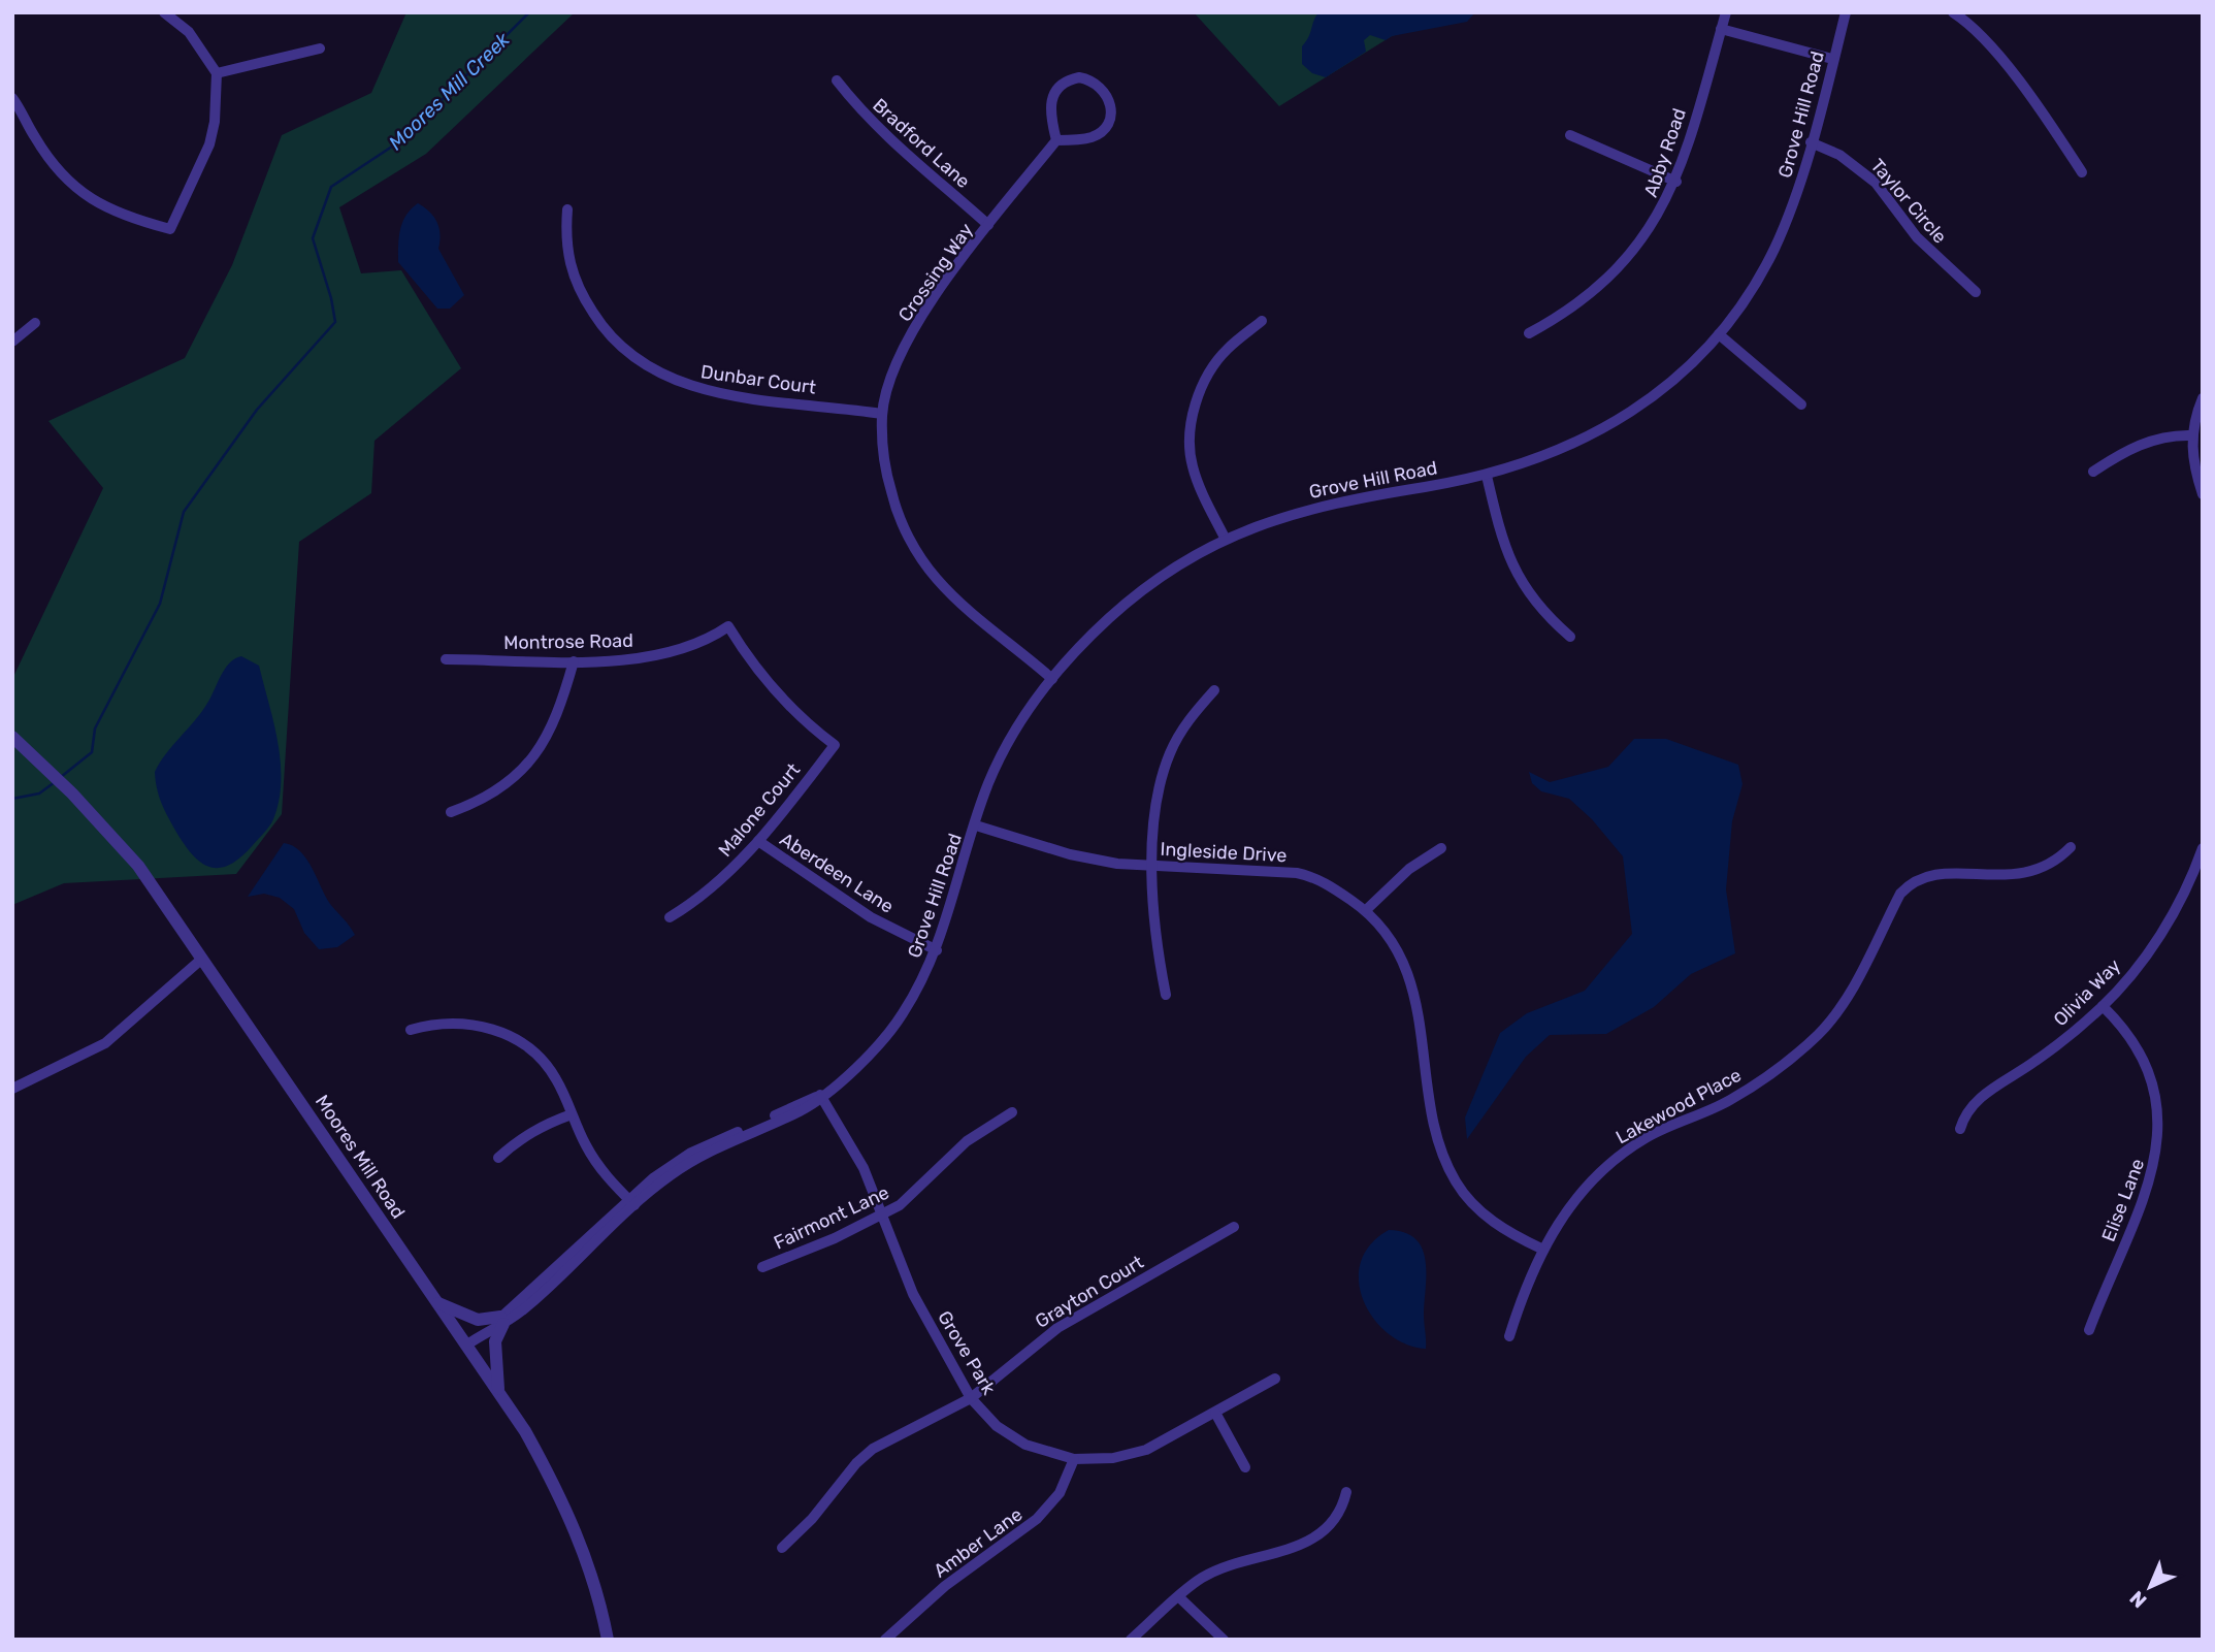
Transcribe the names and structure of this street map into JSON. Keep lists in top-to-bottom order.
{
  "streets": {
    "street": [
      "Grove Hill Road",
      "Bradford Lane",
      "Abby Road",
      "Taylor Circle",
      "Crossing Way",
      "Dunbar Court",
      "Montrose Road",
      "Malone Court",
      "Ingleside Drive",
      "Aberdeen Lane",
      "Olivia Way",
      "Lakewood Place",
      "Moores Mill Road",
      "Elise Lane",
      "Fairmont Lane",
      "Grayton Court",
      "Grove Park",
      "Amber Lane"
    ]
  },
  "crossings": [
    ["Grove Hill Road", "Taylor Circle"],
    ["Grove Hill Road", "Crossing Way"],
    ["Grove Hill Road", "Ingleside Drive"],
    ["Grove Hill Road", "Aberdeen Lane"],
    ["Grove Hill Road", "Moores Mill Road"],
    ["Grove Hill Road", "Grove Park"],
    ["Bradford Lane", "Crossing Way"],
    ["Crossing Way", "Dunbar Court"],
    ["Montrose Road", "Malone Court"],
    ["Malone Court", "Aberdeen Lane"],
    ["Ingleside Drive", "Lakewood Place"],
    ["Olivia Way", "Elise Lane"],
    ["Fairmont Lane", "Grove Park"],
    ["Grayton Court", "Grove Park"],
    ["Grove Park", "Amber Lane"]
  ],
  "water": ["Moores Mill Creek"],
  "north": "bottom left"
}
